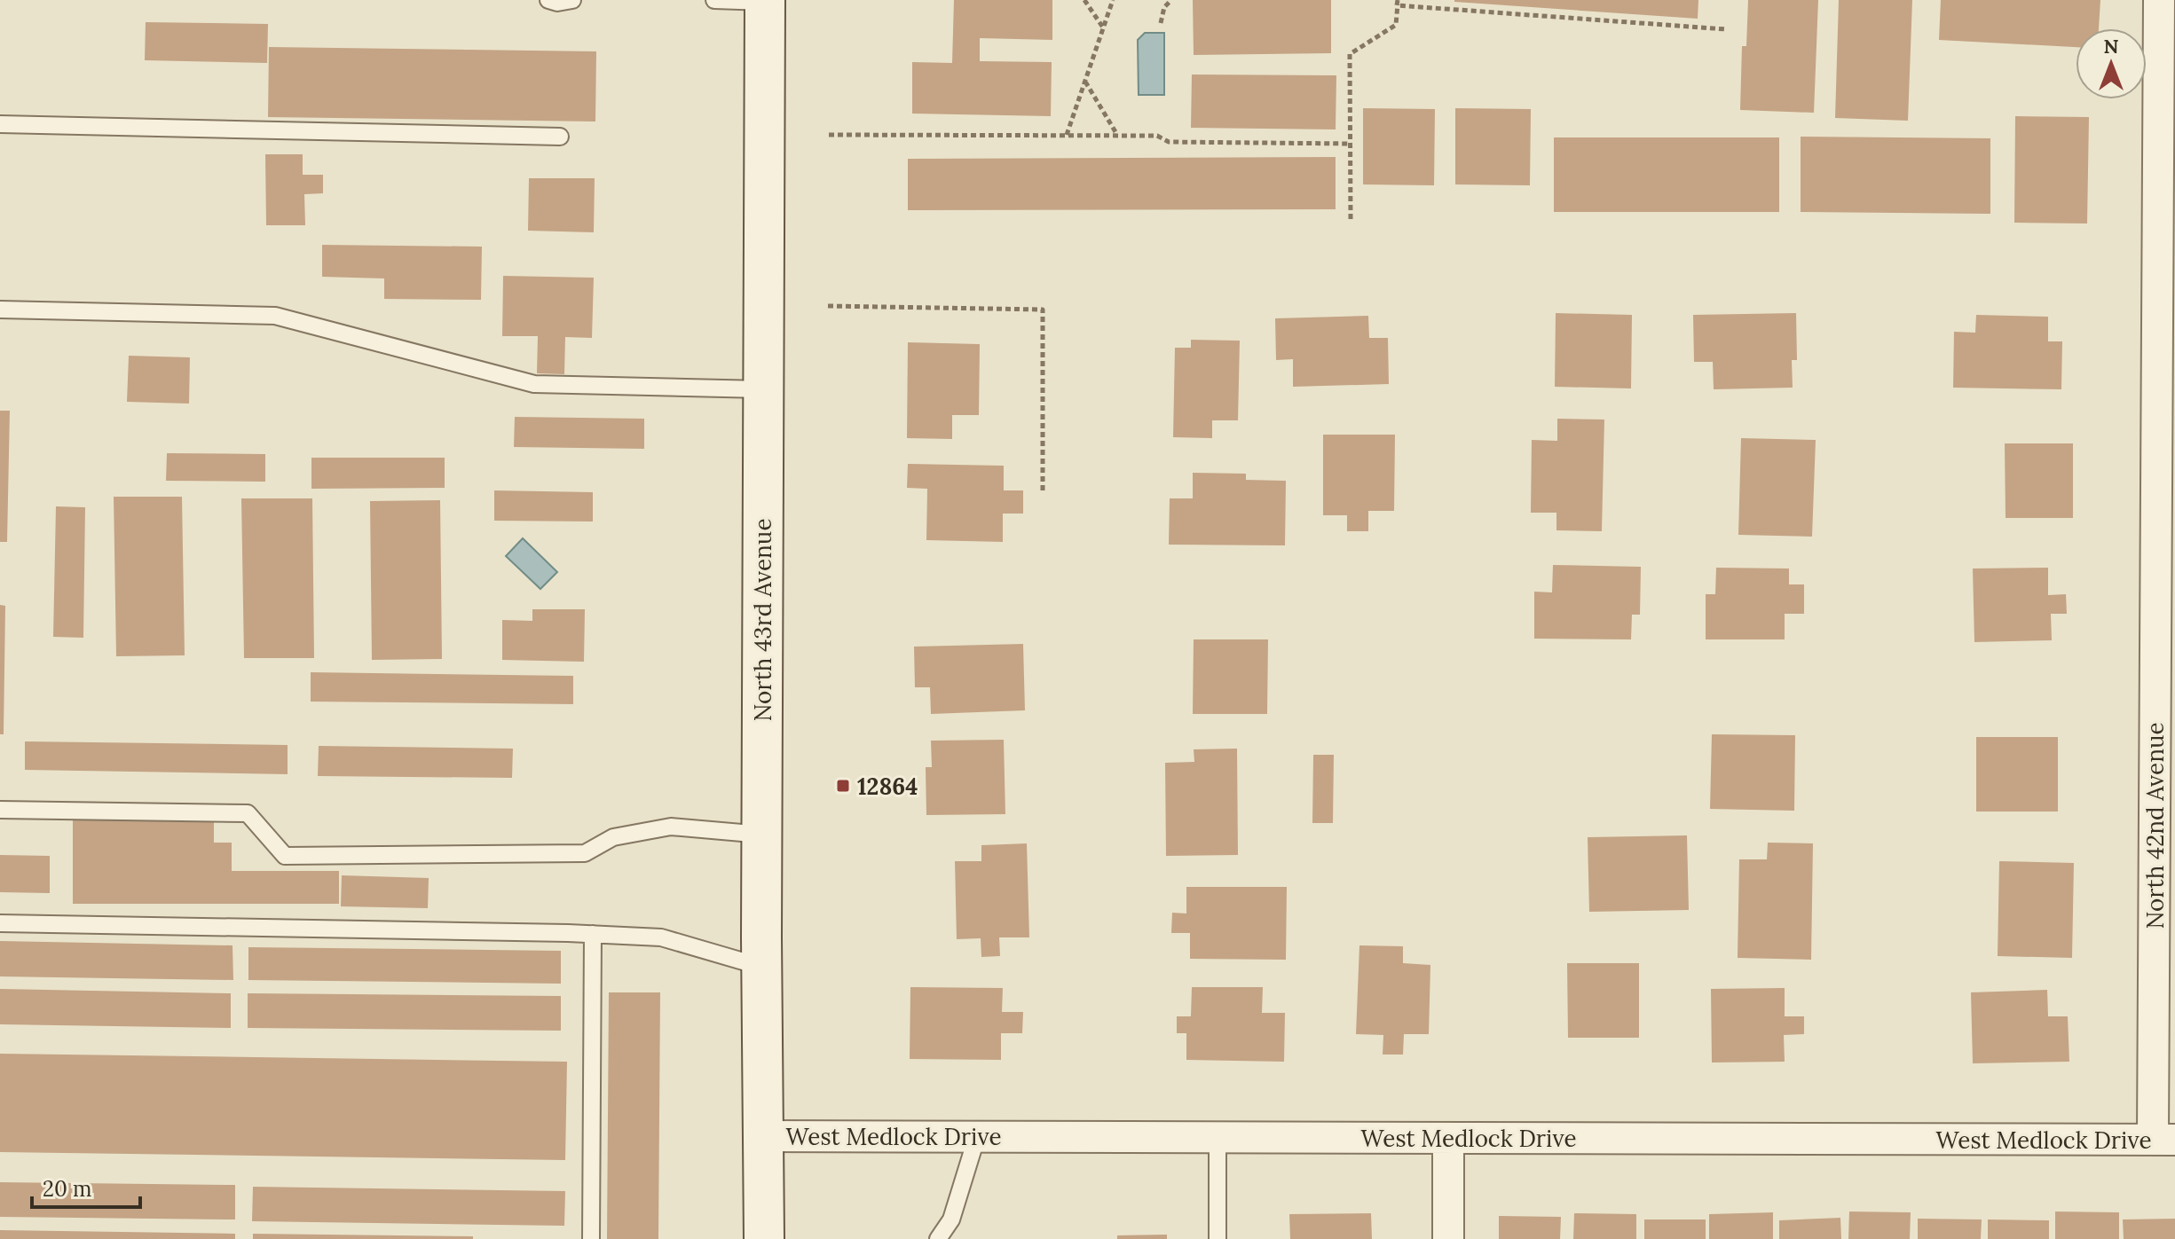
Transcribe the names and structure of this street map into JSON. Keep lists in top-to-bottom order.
{
  "streets": {
    "main road": ["North 43rd Avenue"],
    "street": ["North 42nd Avenue", "West Medlock Drive"]
  },
  "crossings": [
    ["North 43rd Avenue", "West Medlock Drive"],
    ["North 42nd Avenue", "West Medlock Drive"]
  ],
  "places": {
    "transit": ["12864"]
  },
  "scale_bar": "20 m",
  "north": "top"
}
